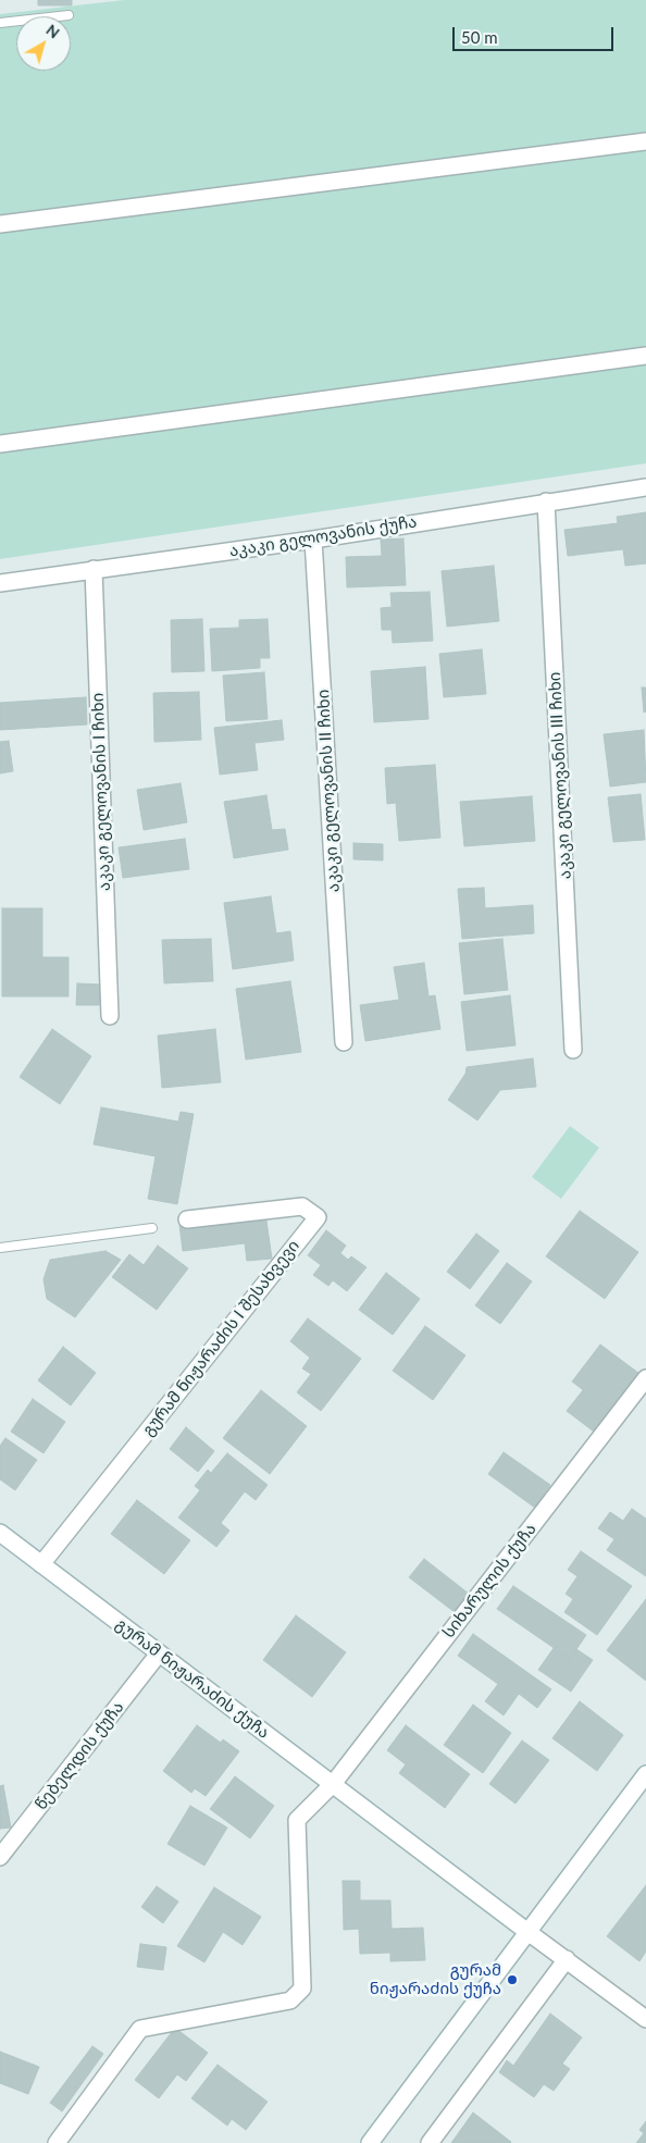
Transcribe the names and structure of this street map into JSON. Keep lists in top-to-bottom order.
{
  "streets": {
    "street": [
      "აკაკი გელოვანის ქუჩა",
      "აკაკი გელოვანის III ჩიხი",
      "აკაკი გელოვანის II ჩიხი",
      "აკაკი გელოვანის I ჩიხი",
      "გურამ ნიჟარაძის I შესახვევი",
      "სიხარულის ქუჩა",
      "გურამ ნიჟარაძის ქუჩა",
      "წებელდის ქუჩა"
    ]
  },
  "crossings": [
    ["აკაკი გელოვანის ქუჩა", "აკაკი გელოვანის III ჩიხი"],
    ["აკაკი გელოვანის ქუჩა", "აკაკი გელოვანის II ჩიხი"],
    ["აკაკი გელოვანის ქუჩა", "აკაკი გელოვანის I ჩიხი"],
    ["გურამ ნიჟარაძის I შესახვევი", "გურამ ნიჟარაძის ქუჩა"],
    ["სიხარულის ქუჩა", "გურამ ნიჟარაძის ქუჩა"],
    ["გურამ ნიჟარაძის ქუჩა", "წებელდის ქუჩა"]
  ],
  "places": ["გურამ ნიჟარაძის ქუჩა"],
  "scale_bar": "50 m",
  "north": "top right"
}
